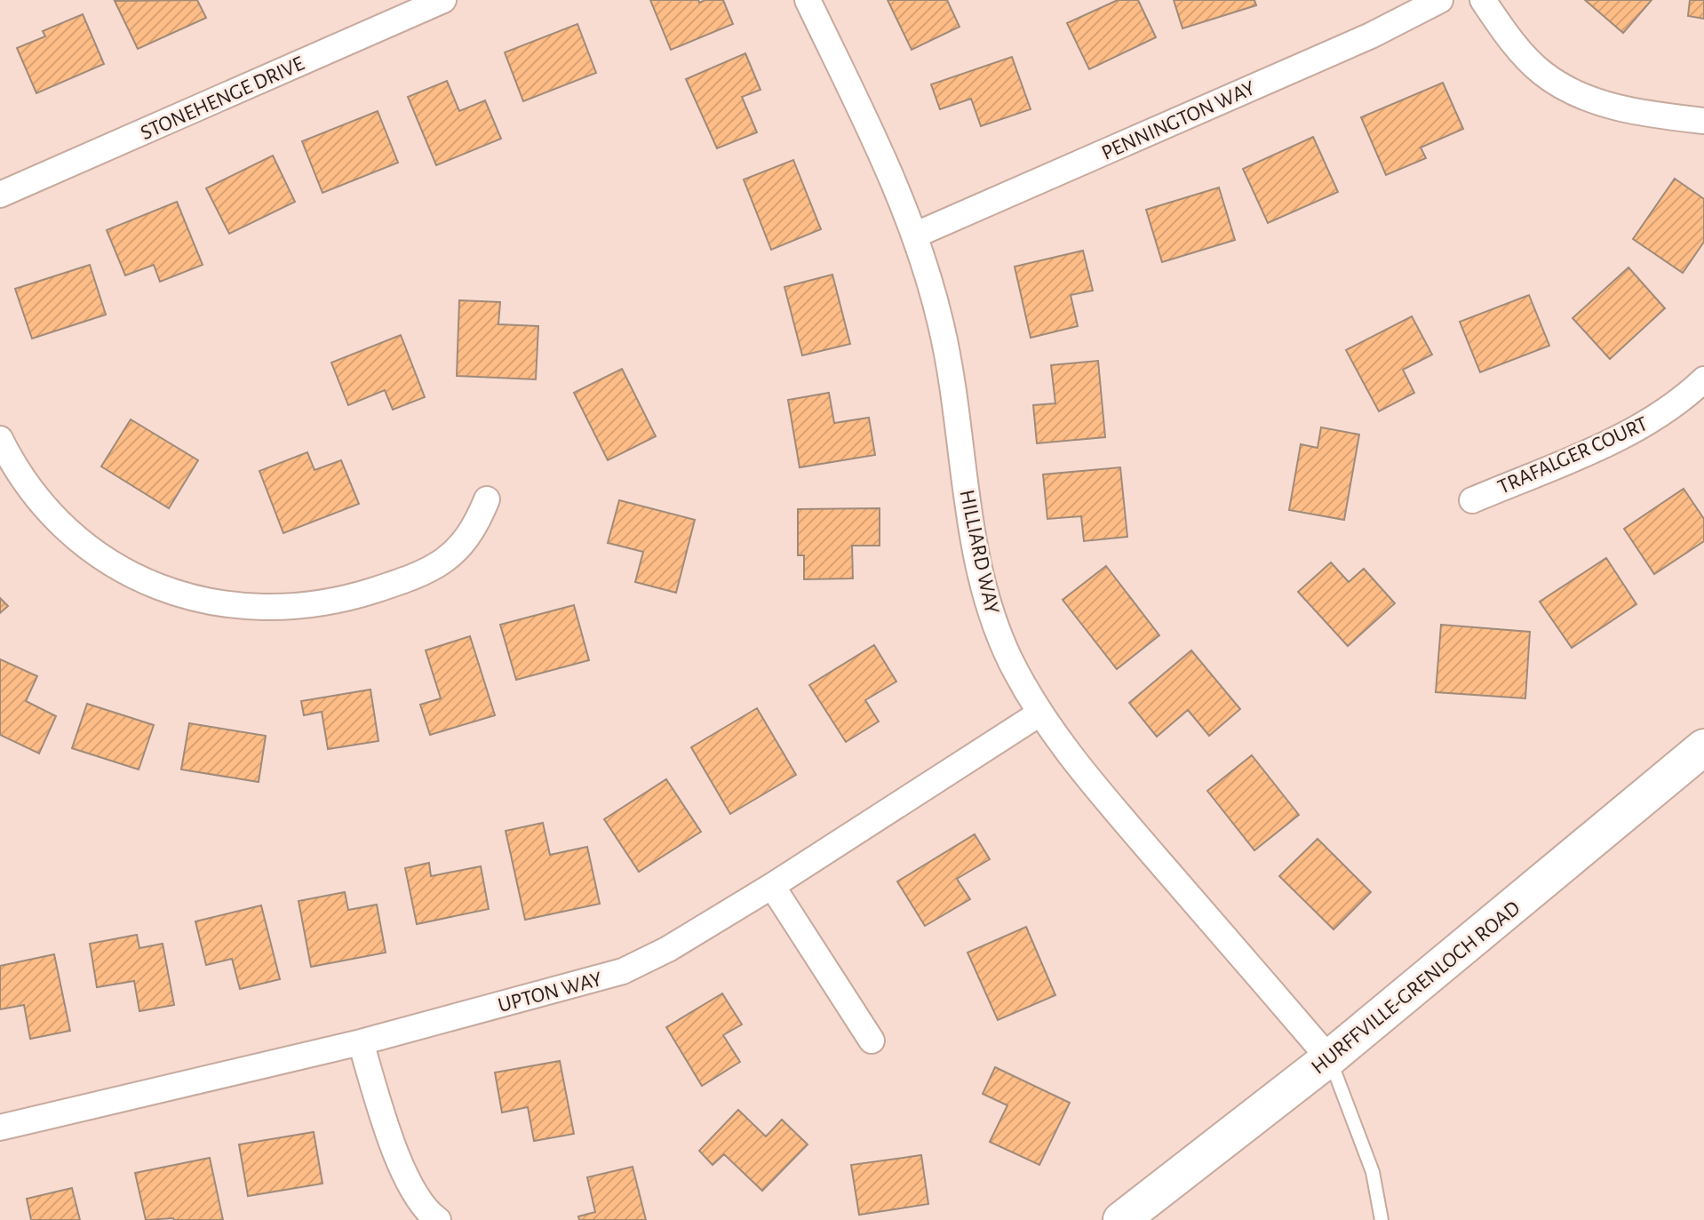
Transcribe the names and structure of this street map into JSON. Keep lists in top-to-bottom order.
{
  "streets": {
    "main road": ["HURFFVILLE-GRENLOCH ROAD"],
    "street": [
      "STONEHENGE DRIVE",
      "PENNINGTON WAY",
      "TRAFALGER COURT",
      "HILLIARD WAY",
      "UPTON WAY"
    ]
  },
  "crossings": [
    ["PENNINGTON WAY", "HILLIARD WAY"],
    ["HILLIARD WAY", "HURFFVILLE-GRENLOCH ROAD"],
    ["HILLIARD WAY", "UPTON WAY"]
  ]
}
